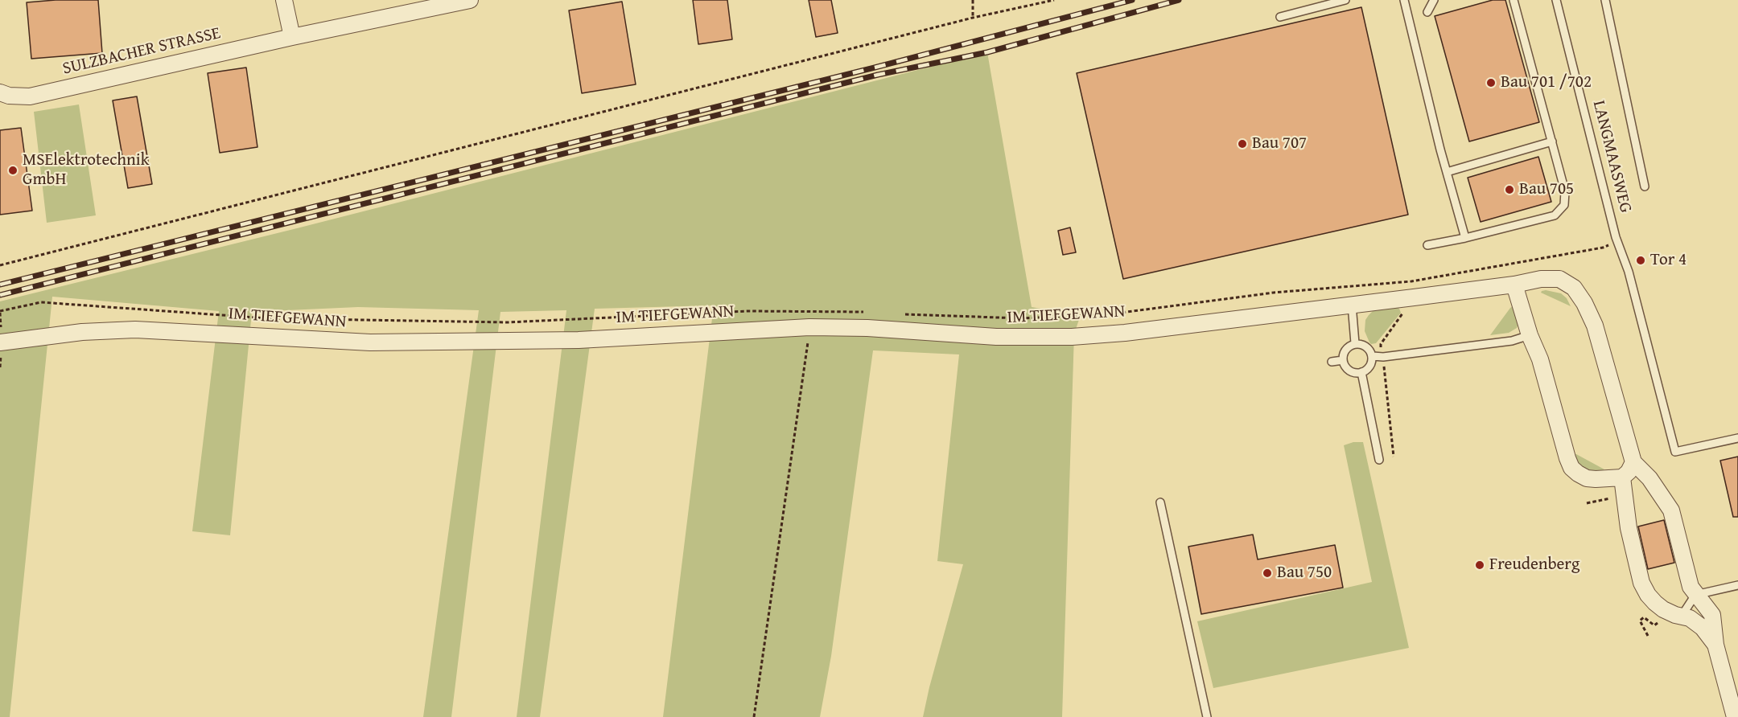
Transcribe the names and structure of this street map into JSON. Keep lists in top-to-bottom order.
{
  "streets": {
    "street": ["SULZBACHER STRASSE", "IM TIEFGEWANN"],
    "lane": ["LANGMAASWEG"]
  },
  "places": [
    "Bau 701 /702",
    "Bau 707",
    "MSElektrotechnik GmbH",
    "Bau 705",
    "Tor 4",
    "Freudenberg",
    "Bau 750"
  ]
}
